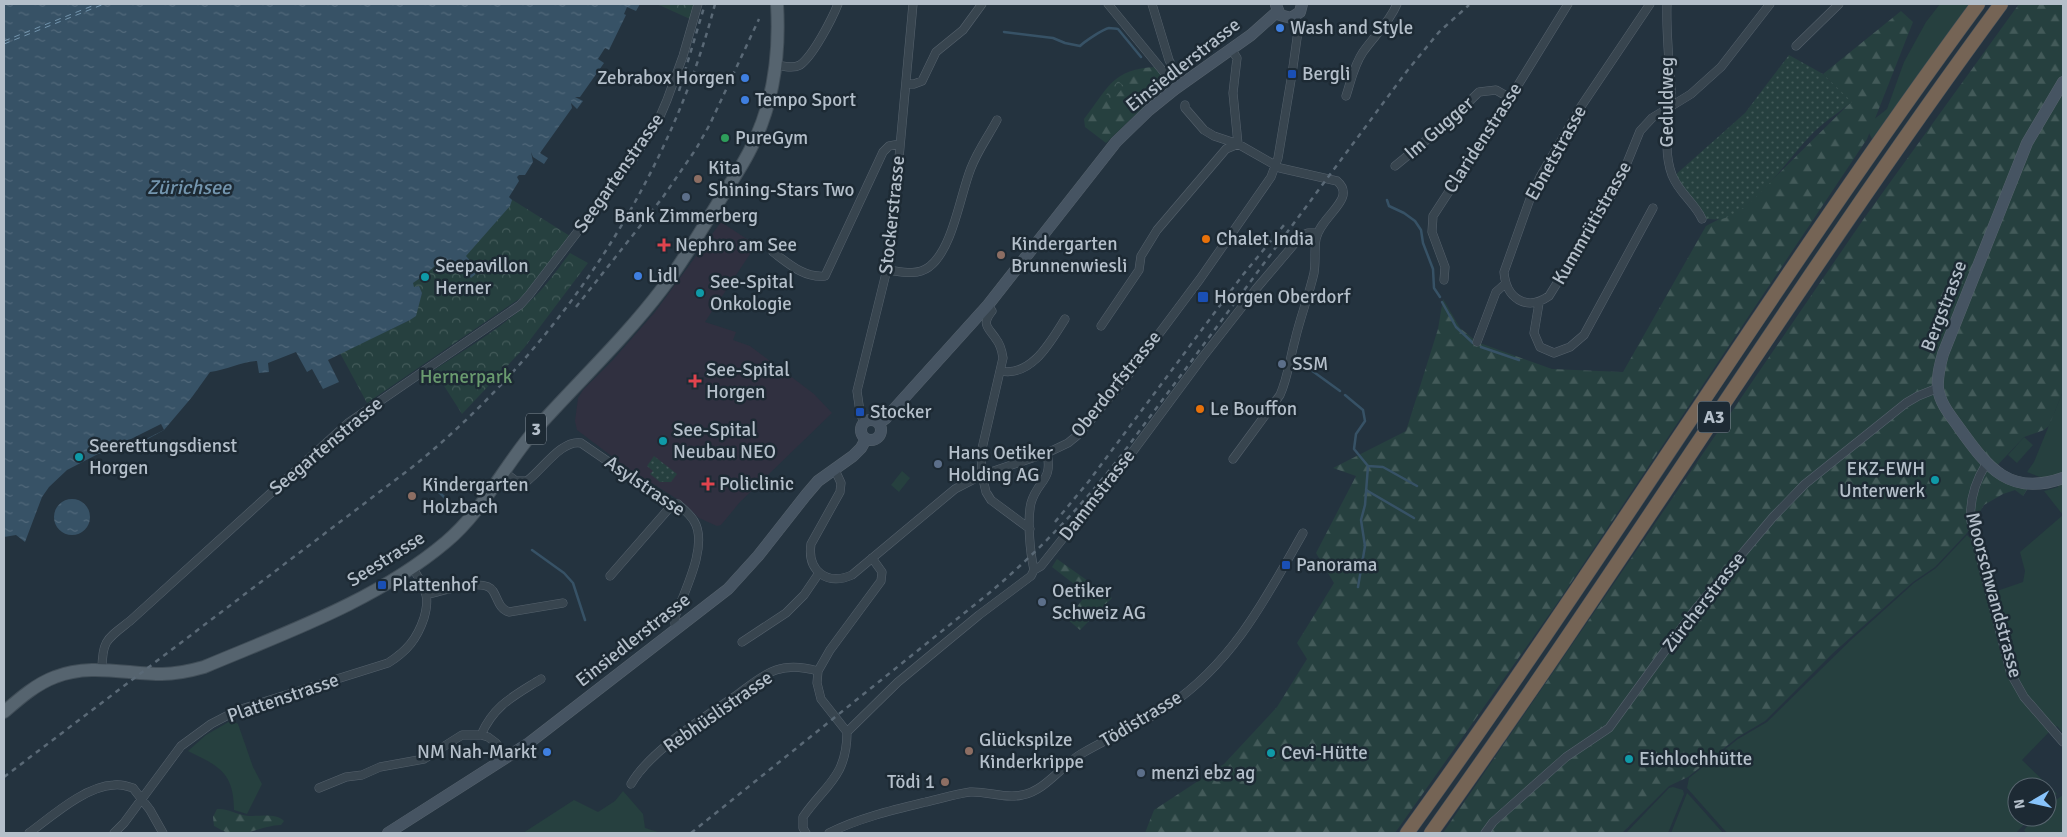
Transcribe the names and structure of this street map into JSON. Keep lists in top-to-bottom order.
{
  "streets": {
    "highway": ["A3"],
    "main road": [
      "Einsiedlerstrasse",
      "Bergstrasse",
      "3",
      "Seestrasse"
    ],
    "street": [
      "Geduldweg",
      "Im Gugger",
      "Claridenstrasse",
      "Ebnetstrasse",
      "Seegartenstrasse",
      "Stockerstrasse",
      "Kummrütistrasse",
      "Oberdorfstrasse",
      "Asylstrasse",
      "Dammstrasse",
      "Moorschwandstrasse",
      "Zürcherstrasse",
      "Plattenstrasse",
      "Rebhüslistrasse",
      "Tödistrasse"
    ]
  },
  "crossings": [
    ["Einsiedlerstrasse", "Stockerstrasse"],
    ["Einsiedlerstrasse", "Asylstrasse"],
    ["Geduldweg", "Kummrütistrasse"],
    ["Im Gugger", "Claridenstrasse"],
    ["Ebnetstrasse", "Kummrütistrasse"],
    ["Seegartenstrasse", "Seestrasse"],
    ["Bergstrasse", "Moorschwandstrasse"],
    ["Bergstrasse", "Zürcherstrasse"],
    ["Asylstrasse", "Seestrasse"]
  ],
  "water": ["Zürichsee"],
  "parks": ["Hernerpark"],
  "places": {
    "other": [
      "Wash and Style",
      "Zebrabox Horgen",
      "Tempo Sport",
      "PureGym",
      "Kita Shining-Stars Two",
      "Bank Zimmerberg",
      "Chalet India",
      "Kindergarten Brunnenwiesli",
      "Lidl",
      "Seepavillon Herner",
      "See-Spital Onkologie",
      "SSM",
      "Le Bouffon",
      "See-Spital Neubau NEO",
      "Seerettungsdienst Horgen",
      "Hans Oetiker Holding AG",
      "EKZ-EWH Unterwerk",
      "Kindergarten Holzbach",
      "Oetiker Schweiz AG",
      "Glückspilze Kinderkrippe",
      "NM Nah-Markt",
      "Cevi-Hütte",
      "Eichlochhütte",
      "menzi ebz ag",
      "Tödi 1"
    ],
    "transit": [
      "Bergli",
      "Horgen Oberdorf",
      "Stocker",
      "Panorama",
      "Plattenhof"
    ],
    "health": ["Nephro am See", "See-Spital Horgen", "Policlinic"]
  },
  "north": "left"
}
